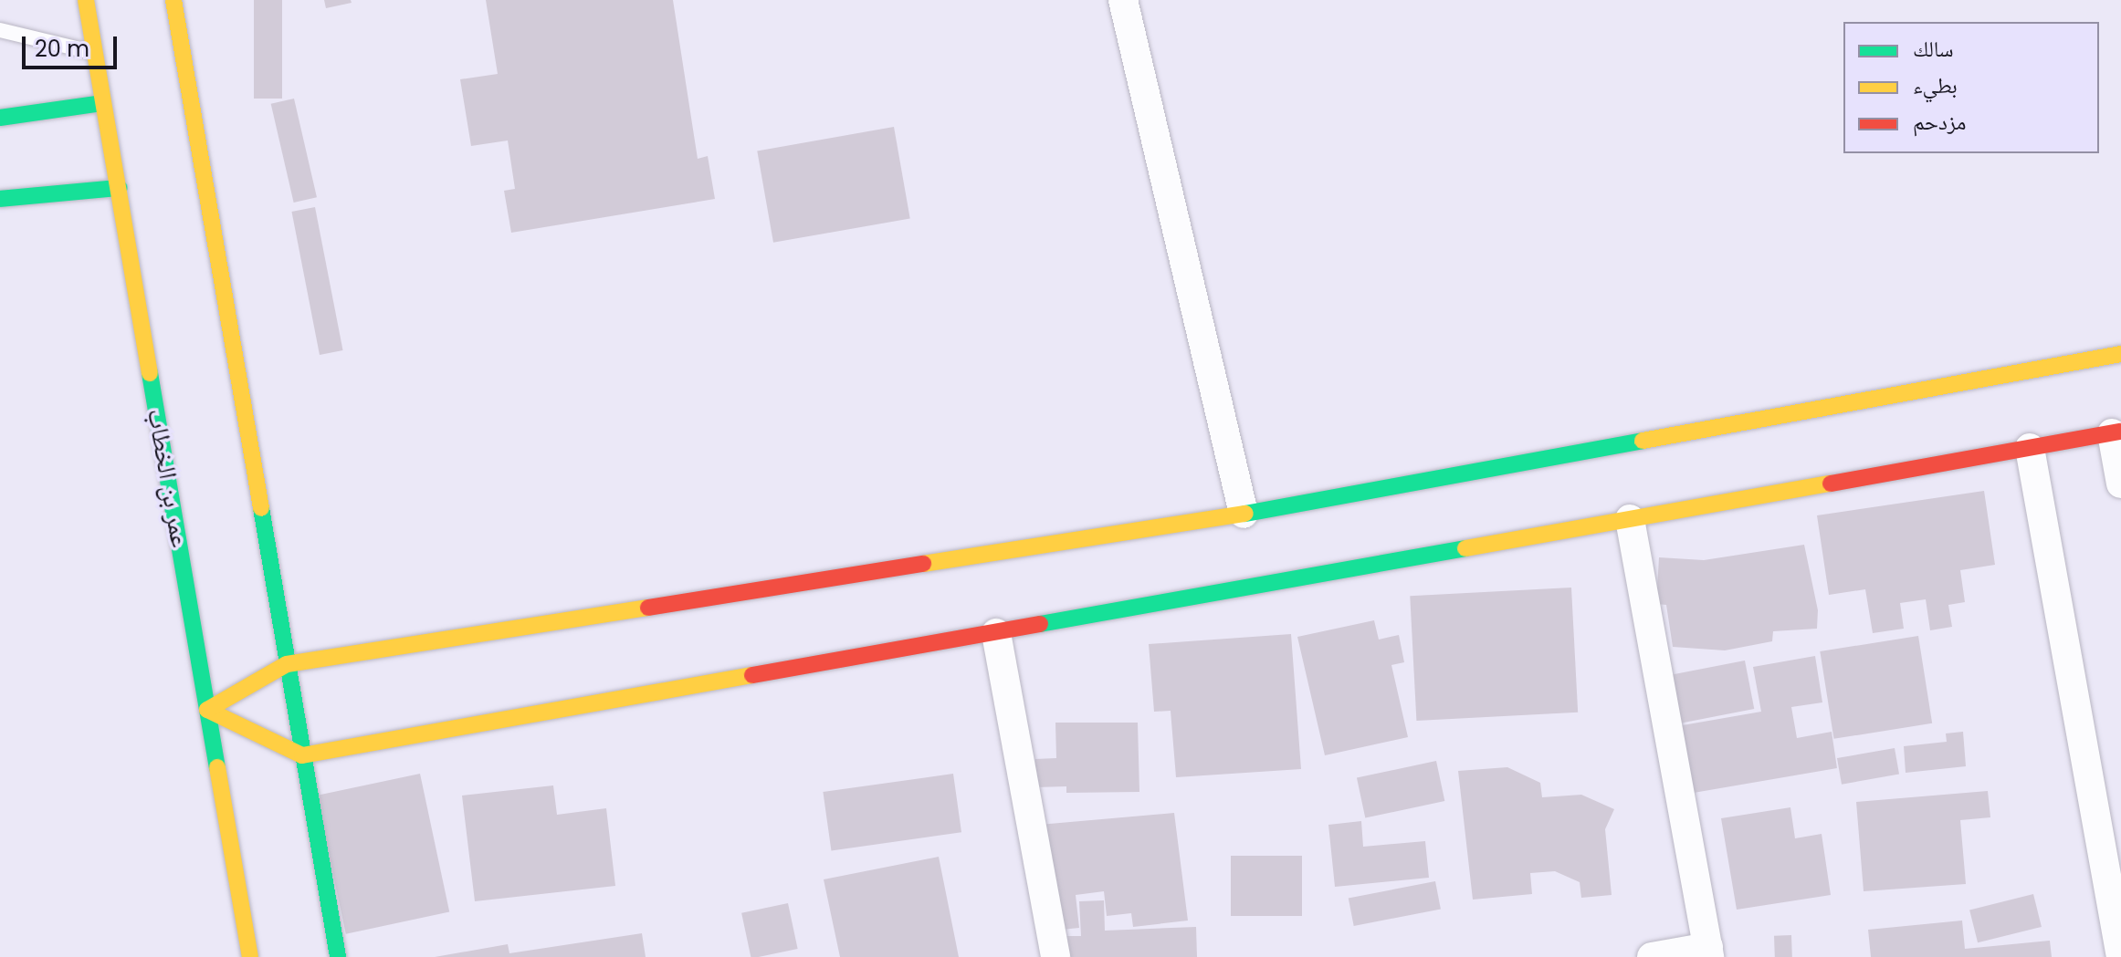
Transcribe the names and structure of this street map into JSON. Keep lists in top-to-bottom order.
{
  "streets": {
    "street": ["عمر بن الخطاب"]
  },
  "legend": ["سالك", "بطيء", "مزدحم"],
  "scale_bar": "20 m"
}
